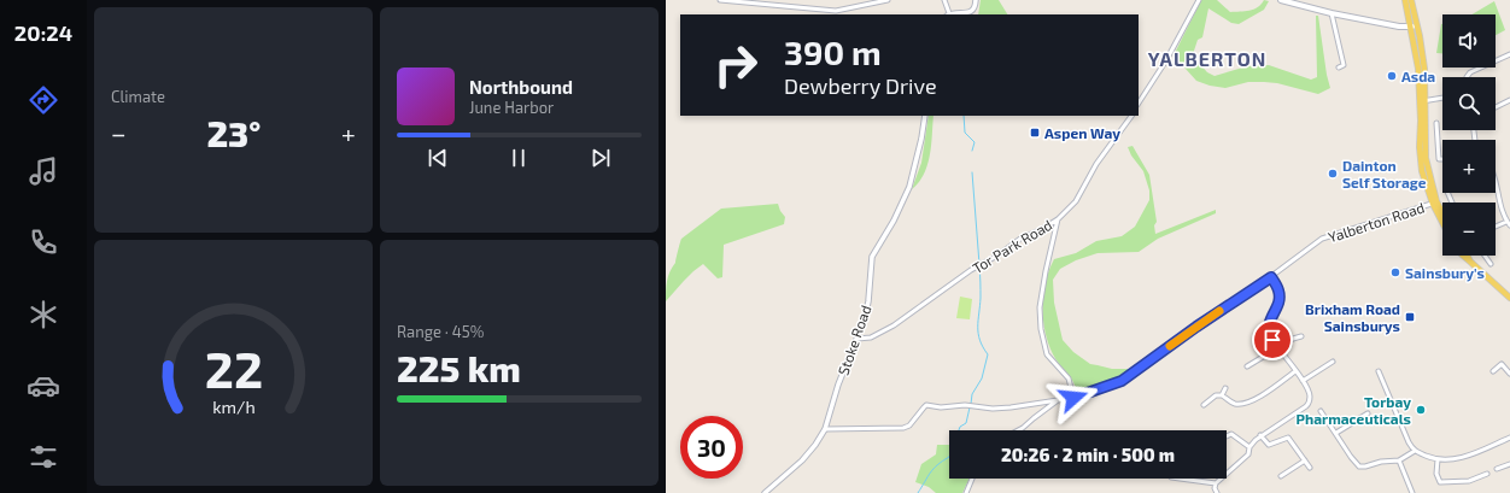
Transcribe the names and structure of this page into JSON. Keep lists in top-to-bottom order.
{
  "streets": {
    "street": ["Yalberton Road", "Tor Park Road", "Stoke Road"]
  },
  "crossings": [
    ["Yalberton Road", "Stoke Road"],
    ["Tor Park Road", "Stoke Road"]
  ],
  "districts": ["YALBERTON"],
  "places": {
    "other": [
      "Asda",
      "Dainton Self Storage",
      "Sainsbury's",
      "Torbay Pharmaceuticals"
    ],
    "transit": ["Aspen Way", "Brixham Road Sainsburys"]
  },
  "page": {
    "tabs": "20:24",
    "tile": [
      "Climate",
      ["Range · 45%", "225 km"]
    ],
    "map_buttons": ["+", "−"],
    "turn": ["390 m", "Dewberry Drive"],
    "song": ["Northbound", "June Harbor"],
    "heat": ["−", "23°", "+"],
    "limit": "30",
    "trip": "20:26 · 2 min · 500 m",
    "gauge": ["22", "km/h"]
  }
}
